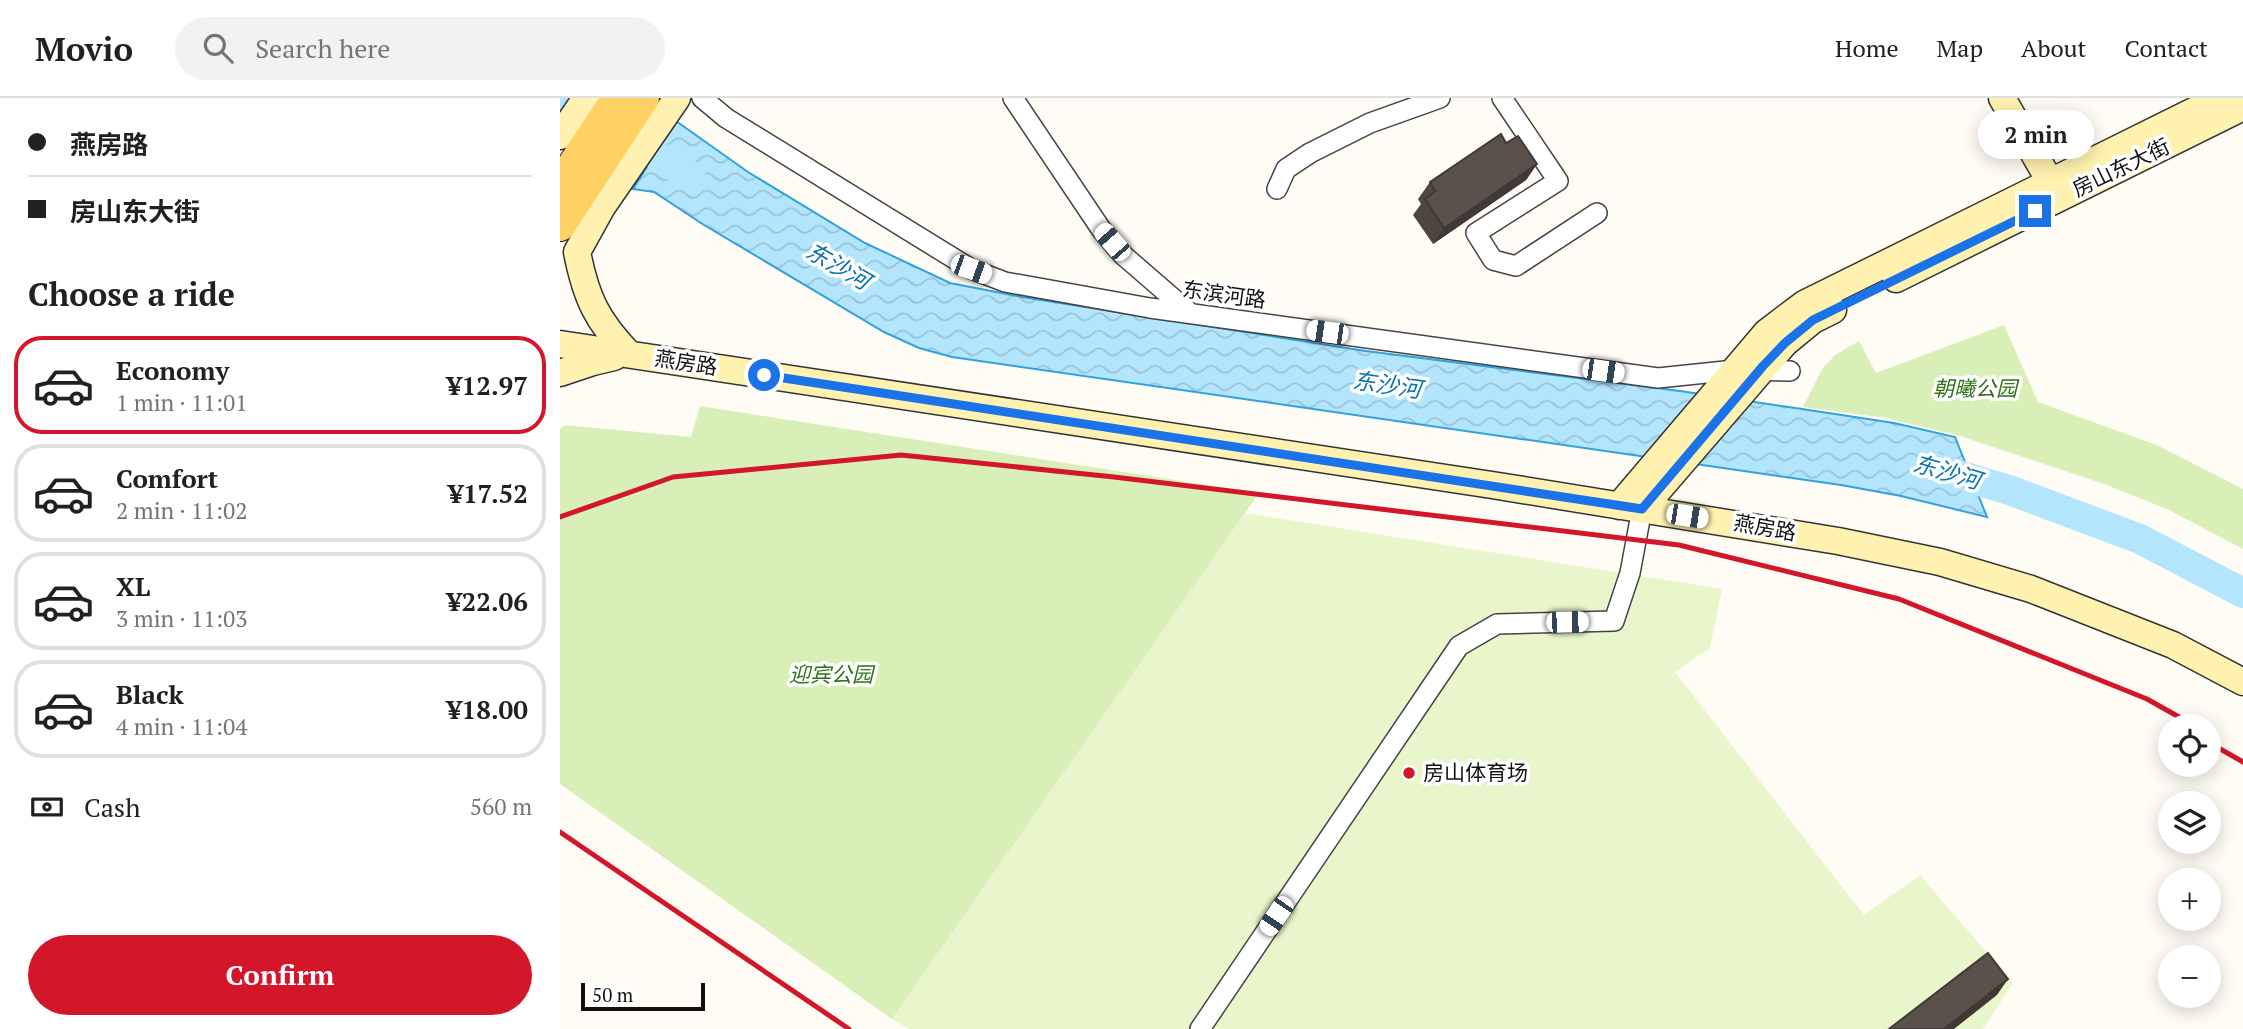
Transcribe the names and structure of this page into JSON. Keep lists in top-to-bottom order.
{
  "streets": {
    "main road": ["房山东大街", "燕房路"],
    "street": ["东滨河路"]
  },
  "crossings": [
    ["房山东大街", "东滨河路"],
    ["房山东大街", "燕房路"]
  ],
  "water": ["东沙河"],
  "parks": ["朝曦公园", "迎宾公园"],
  "places": ["房山体育场"],
  "scale_bar": "50 m",
  "page": {
    "header": "Movio",
    "search": "Search here",
    "nav": [
      "Home",
      "Map",
      "About",
      "Contact"
    ],
    "banner": ["燕房路", "房山东大街"],
    "bubble": "2 min",
    "heading": "Choose a ride",
    "list": [
      {
        "name": "Economy",
        "note": "1 min · 11:01",
        "value": "¥12.97"
      },
      {
        "name": "Comfort",
        "note": "2 min · 11:02",
        "value": "¥17.52"
      },
      {
        "name": "XL",
        "note": "3 min · 11:03",
        "value": "¥22.06"
      },
      {
        "name": "Black",
        "note": "4 min · 11:04",
        "value": "¥18.00"
      }
    ],
    "map_buttons": ["+", "−"],
    "pay": ["Cash", "560 m"],
    "buttons": "Confirm",
    "scale": "50 m"
  }
}
